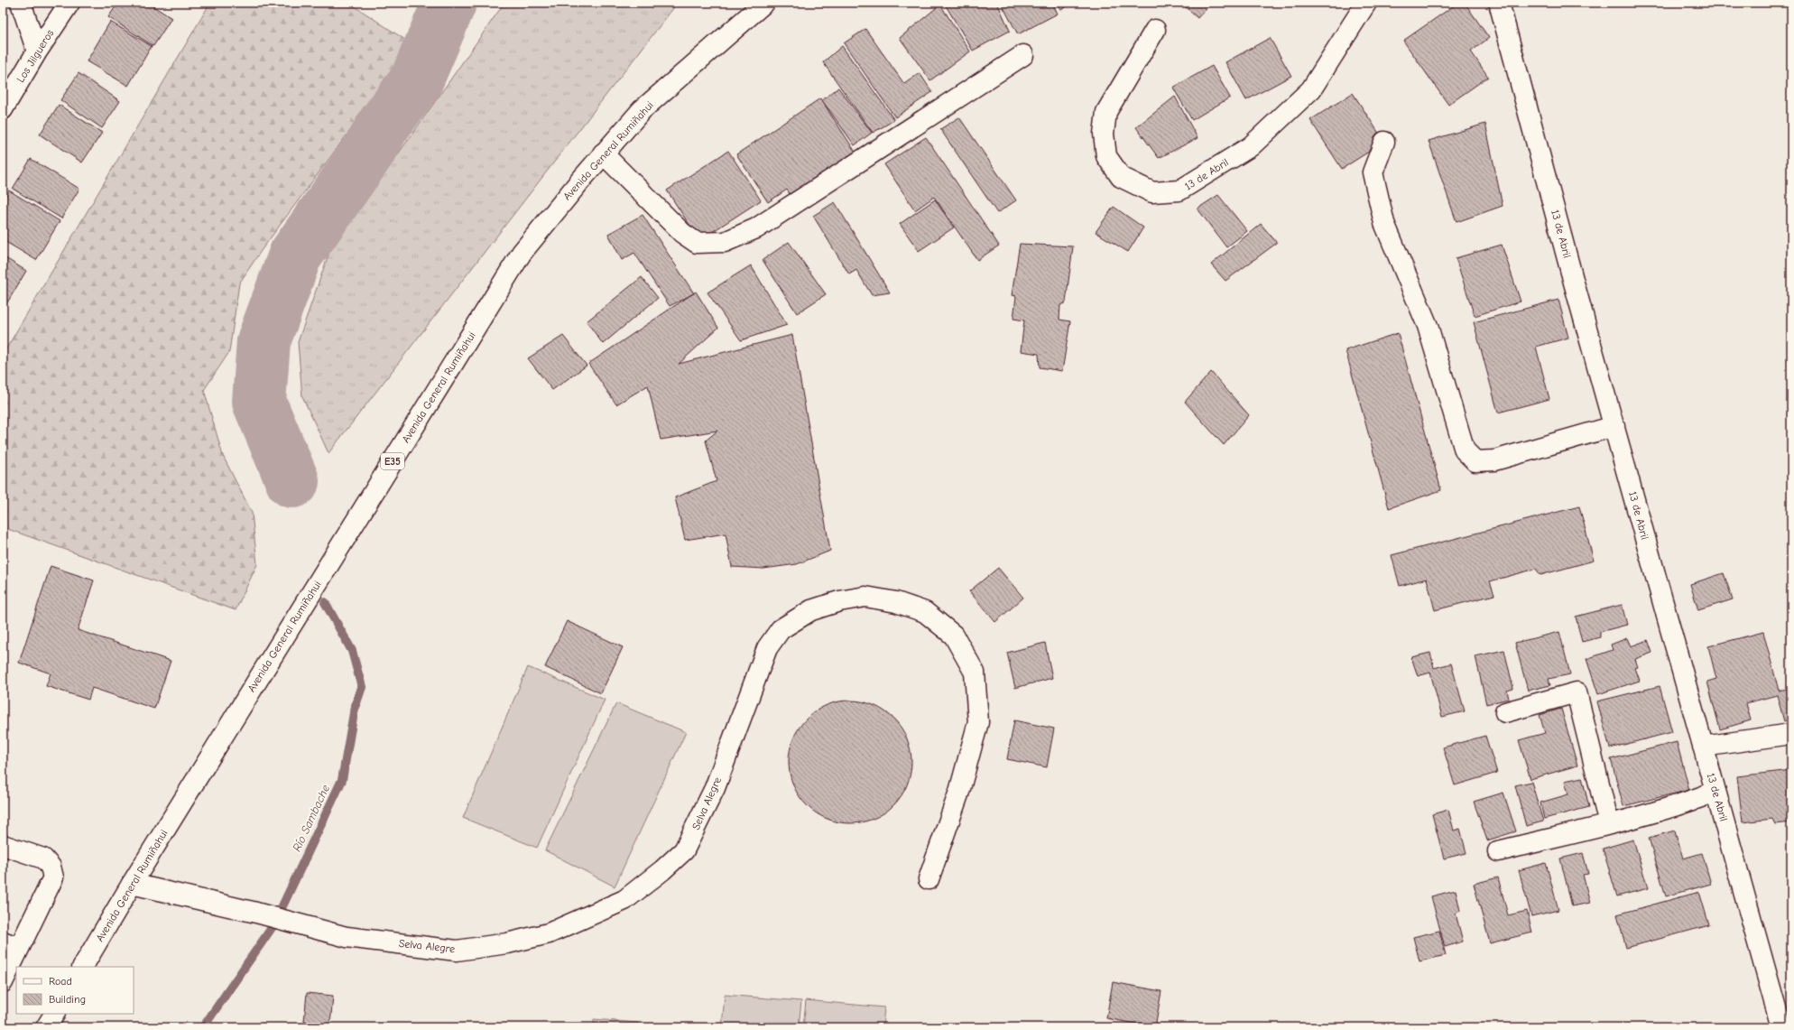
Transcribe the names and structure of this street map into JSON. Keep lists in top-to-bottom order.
{
  "streets": {
    "main road": [
      "Los Jilgueros",
      "Avenida General Rumiñahui",
      "13 de Abril",
      "E35",
      "Selva Alegre"
    ]
  },
  "crossings": [
    ["Avenida General Rumiñahui", "Selva Alegre"]
  ],
  "water": ["Río Sambache"],
  "legend": ["Road", "Building"]
}
